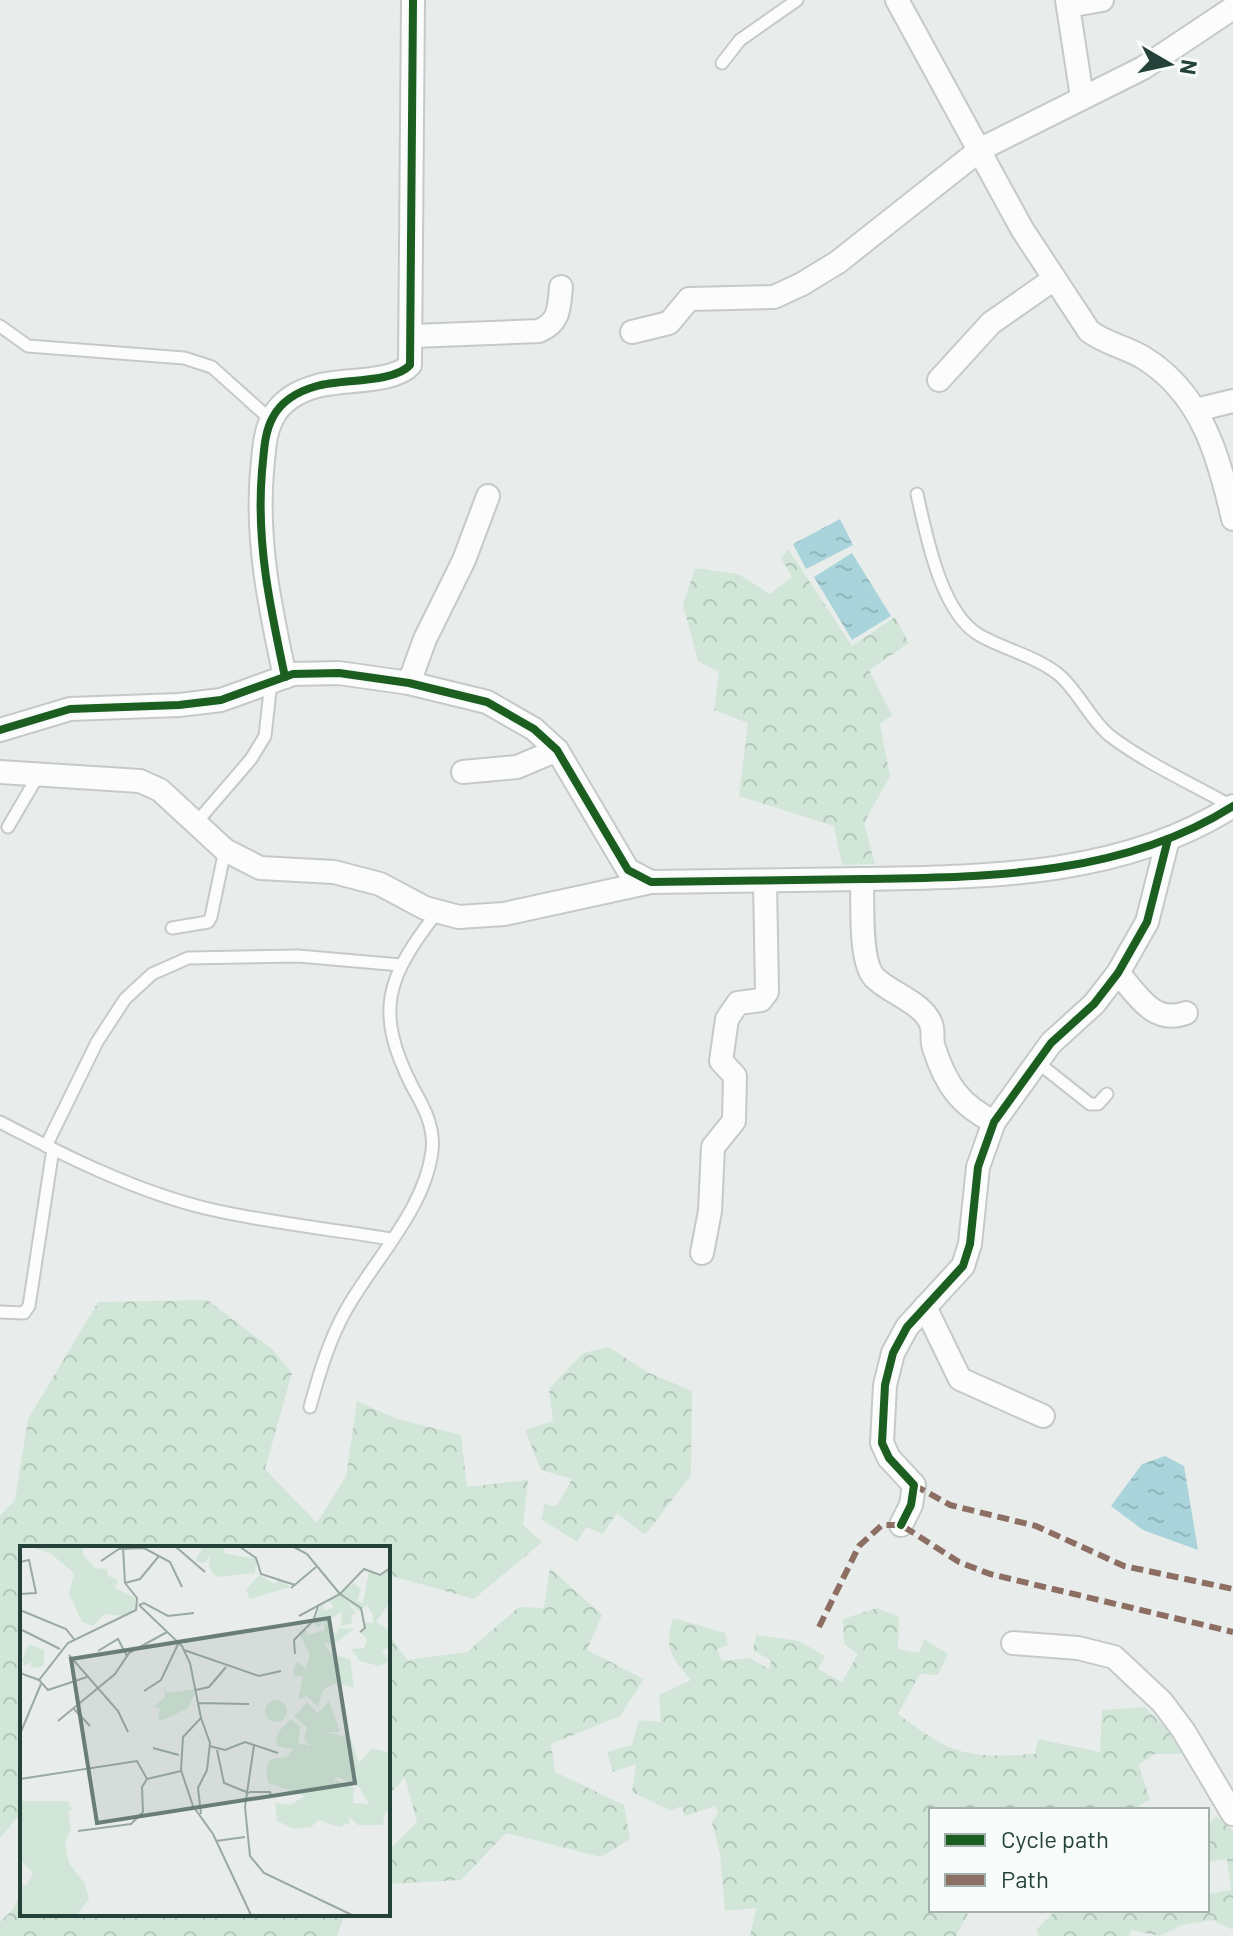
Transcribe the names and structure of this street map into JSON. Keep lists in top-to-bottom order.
{
  "legend": ["Cycle path", "Path"],
  "north": "right"
}
